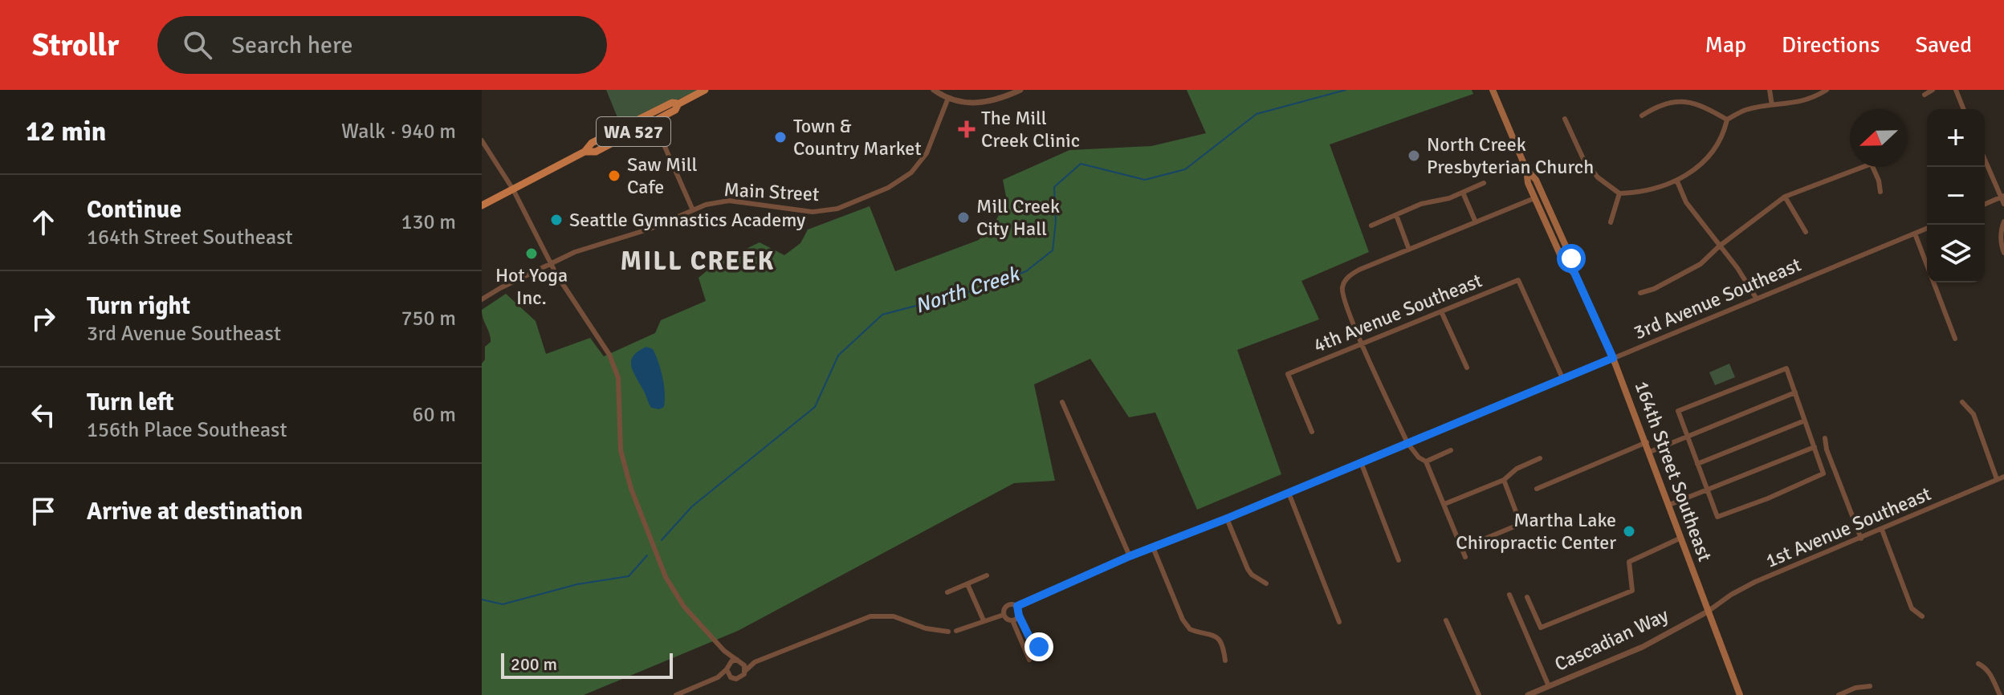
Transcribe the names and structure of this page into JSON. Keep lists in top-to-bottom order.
{
  "streets": {
    "main road": ["WA 527", "164th Street Southeast"],
    "street": [
      "Main Street",
      "3rd Avenue Southeast",
      "4th Avenue Southeast",
      "1st Avenue Southeast",
      "Cascadian Way"
    ]
  },
  "crossings": [
    ["3rd Avenue Southeast", "4th Avenue Southeast"],
    ["3rd Avenue Southeast", "164th Street Southeast"],
    ["164th Street Southeast", "1st Avenue Southeast"],
    ["164th Street Southeast", "Cascadian Way"],
    ["1st Avenue Southeast", "Cascadian Way"]
  ],
  "districts": ["MILL CREEK"],
  "water": ["North Creek"],
  "places": {
    "health": ["The Mill Creek Clinic"],
    "other": [
      "Town & Country Market",
      "North Creek Presbyterian Church",
      "Saw Mill Cafe",
      "Mill Creek City Hall",
      "Seattle Gymnastics Academy",
      "Hot Yoga Inc.",
      "Martha Lake Chiropractic Center"
    ]
  },
  "scale_bar": "200 m",
  "north": "left",
  "page": {
    "header": "Strollr",
    "search": "Search here",
    "nav": ["Map", "Directions", "Saved"],
    "heading": ["12 min", "Walk · 940 m"],
    "map_buttons": ["+", "−"],
    "list": [
      ["Continue", "164th Street Southeast", "130 m"],
      ["Turn right", "3rd Avenue Southeast", "750 m"],
      ["Turn left", "156th Place Southeast", "60 m"],
      "Arrive at destination"
    ],
    "scale": "200 m"
  }
}
